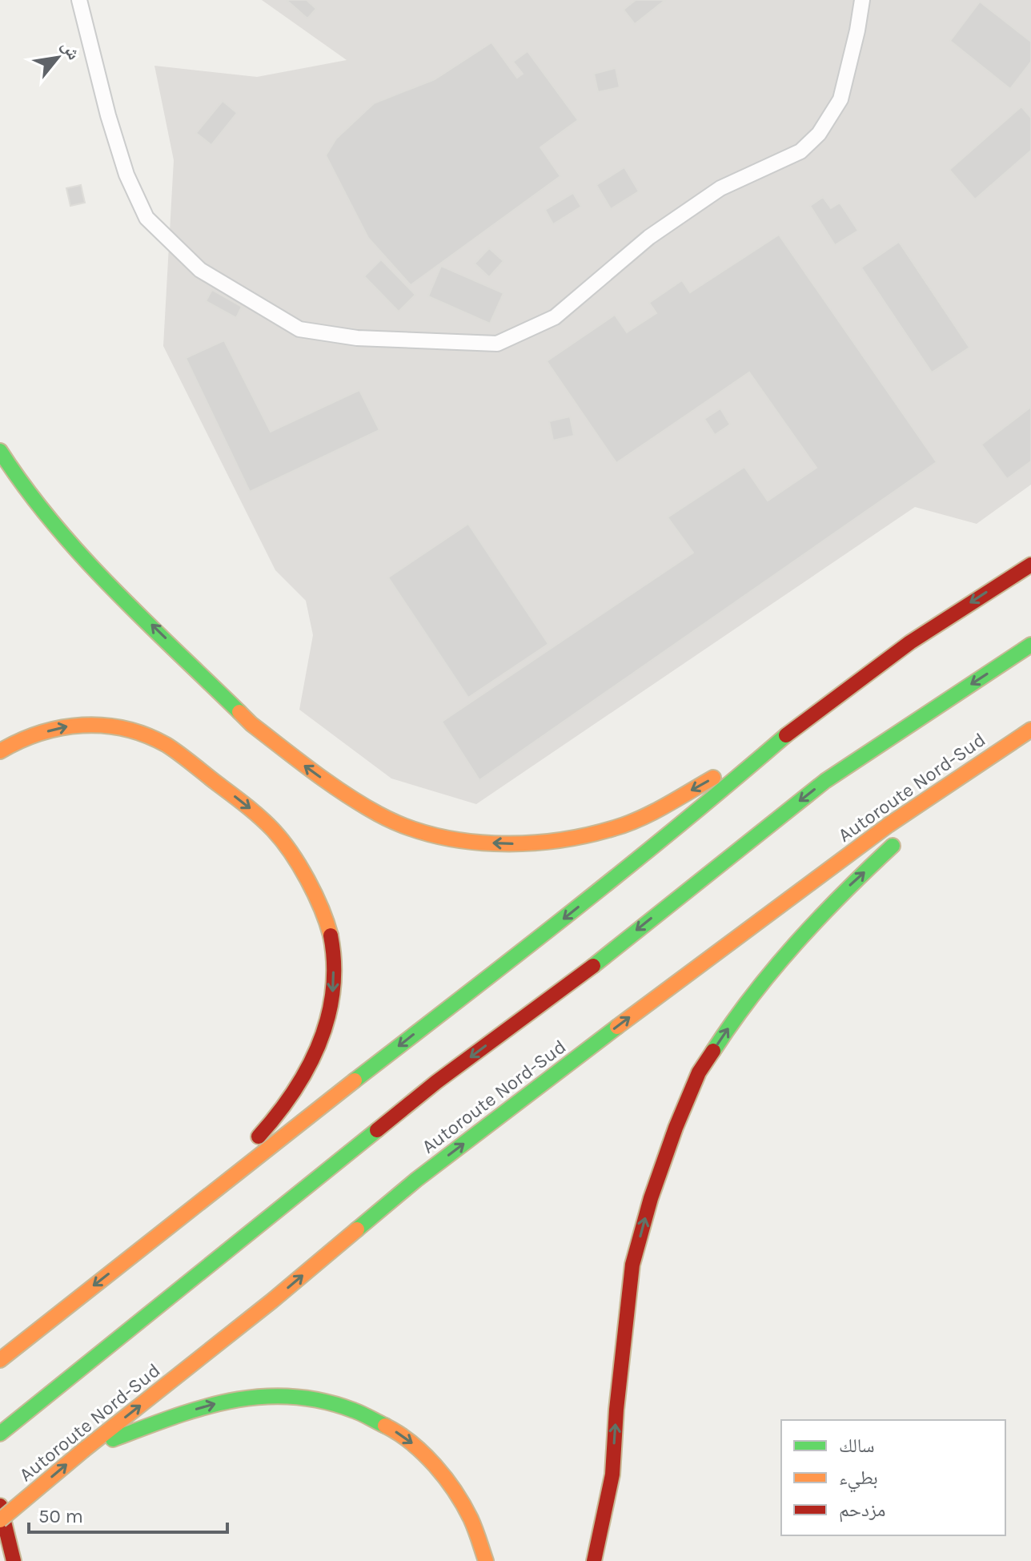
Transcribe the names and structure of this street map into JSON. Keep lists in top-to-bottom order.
{
  "streets": {
    "highway": ["Autoroute Nord-Sud"]
  },
  "legend": ["سالك", "بطيء", "مزدحم"],
  "scale_bar": "50 m",
  "north": "top right"
}
